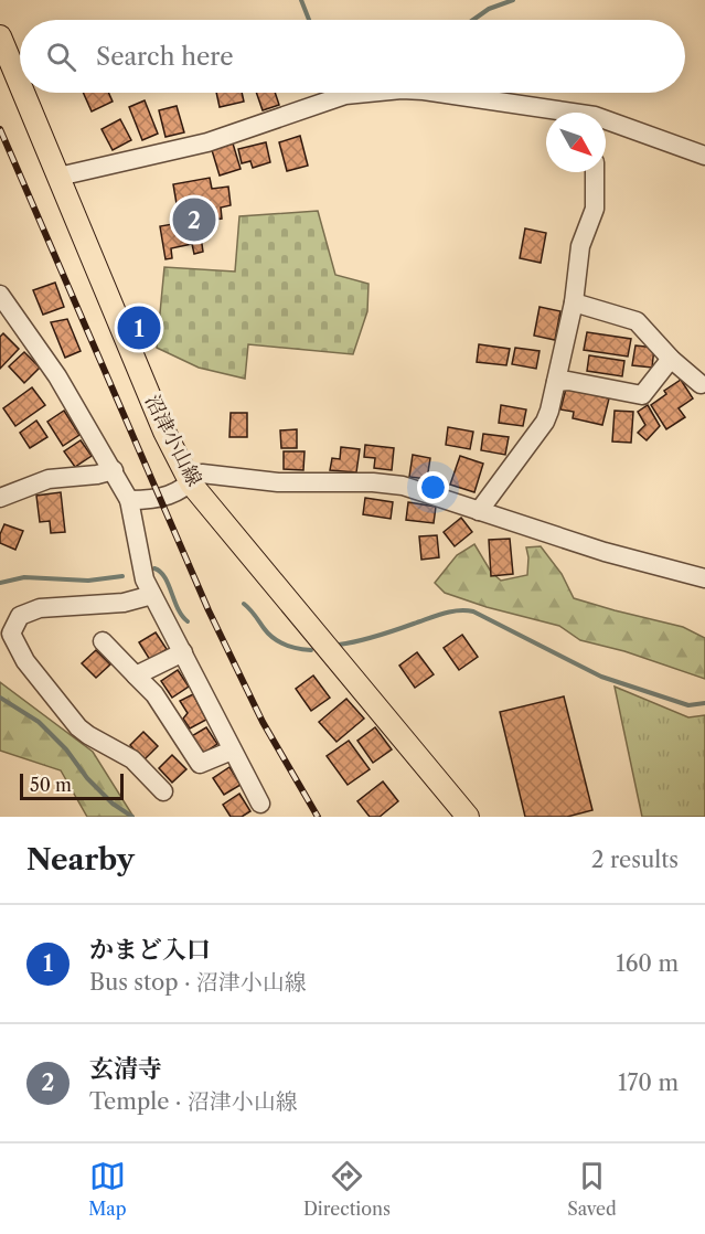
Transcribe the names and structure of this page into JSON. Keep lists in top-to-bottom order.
{
  "streets": {
    "main road": ["沼津小山線"]
  },
  "scale_bar": "50 m",
  "north": "bottom right",
  "page": {
    "search": "Search here",
    "pins": ["2", "1"],
    "scale": "50 m",
    "heading": ["Nearby", "2 results"],
    "list": [
      {
        "mark": "1",
        "name": "かまど入口",
        "note": "Bus stop · 沼津小山線",
        "value": "160 m"
      },
      {
        "mark": "2",
        "name": "玄清寺",
        "note": "Temple · 沼津小山線",
        "value": "170 m"
      }
    ],
    "nav": ["Map", "Directions", "Saved"]
  }
}
